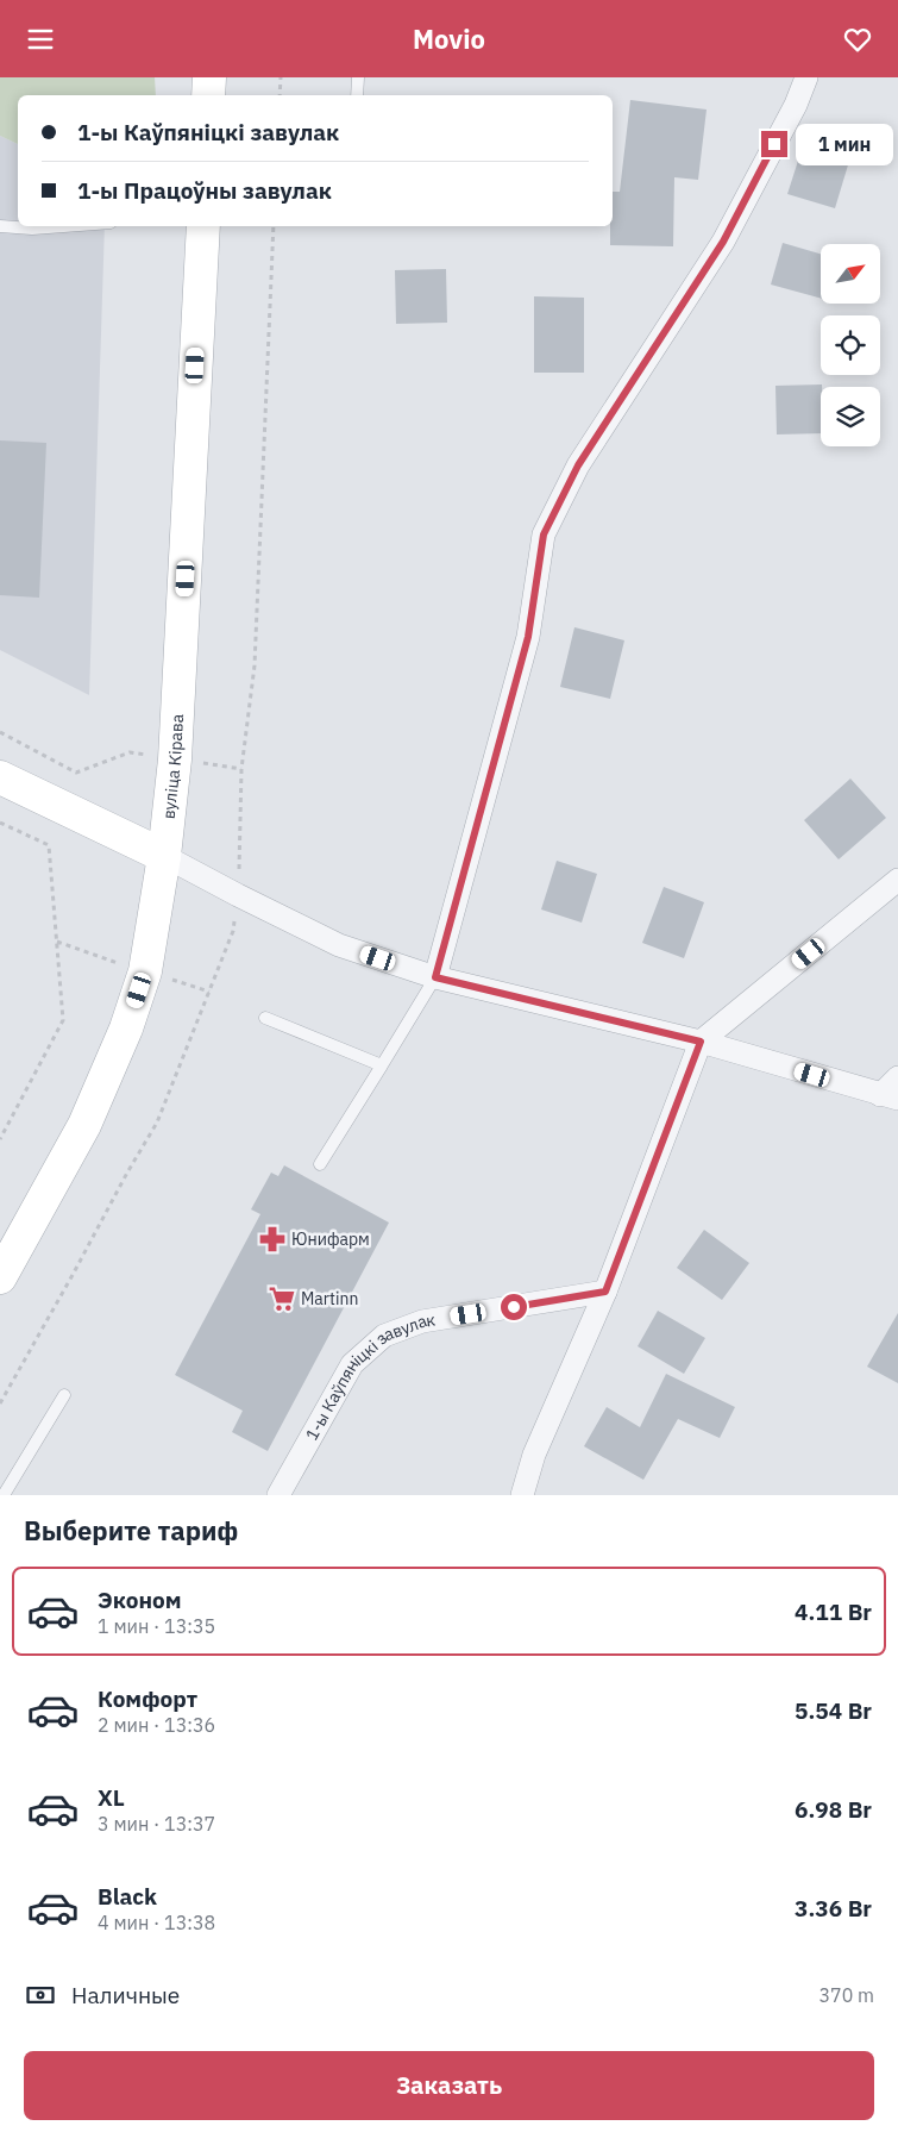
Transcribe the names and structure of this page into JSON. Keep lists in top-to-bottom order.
{
  "streets": {
    "main road": ["вуліца Кірава"],
    "street": ["1-ы Каўпяніцкі завулак"]
  },
  "places": {
    "pharmacy": ["Юнифарм"],
    "supermarket": ["Martinn"]
  },
  "north": "top right",
  "page": {
    "header": "Movio",
    "banner": ["1-ы Каўпяніцкі завулак", "1-ы Працоўны завулак"],
    "bubble": "1 мин",
    "heading": "Выберите тариф",
    "list": [
      {
        "name": "Эконом",
        "note": "1 мин · 13:35",
        "value": "4.11 Br"
      },
      {
        "name": "Комфорт",
        "note": "2 мин · 13:36",
        "value": "5.54 Br"
      },
      {
        "name": "XL",
        "note": "3 мин · 13:37",
        "value": "6.98 Br"
      },
      {
        "name": "Black",
        "note": "4 мин · 13:38",
        "value": "3.36 Br"
      }
    ],
    "pay": ["Наличные", "370 m"],
    "buttons": "Заказать"
  }
}
